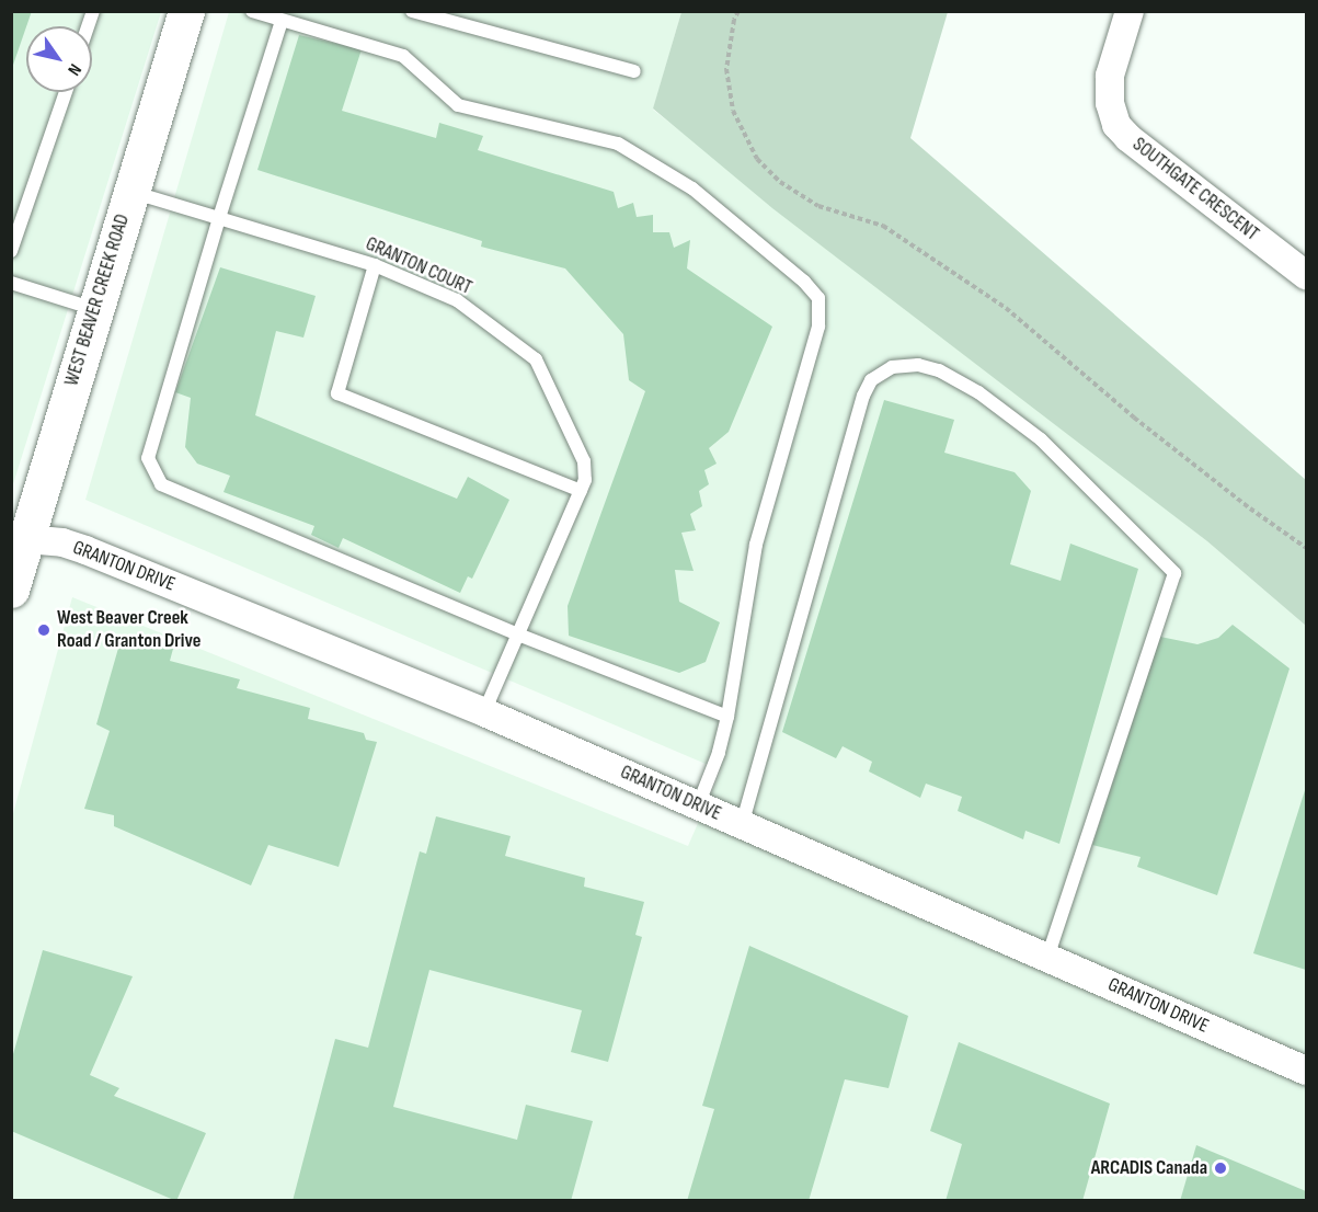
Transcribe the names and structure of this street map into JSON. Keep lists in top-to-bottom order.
{
  "streets": {
    "street": ["SOUTHGATE CRESCENT", "WEST BEAVER CREEK ROAD", "GRANTON DRIVE"],
    "lane": ["GRANTON COURT"]
  },
  "crossings": [
    ["GRANTON COURT", "WEST BEAVER CREEK ROAD"],
    ["GRANTON COURT", "GRANTON DRIVE"],
    ["WEST BEAVER CREEK ROAD", "GRANTON DRIVE"]
  ],
  "places": ["West Beaver Creek Road / Granton Drive", "ARCADIS Canada"],
  "north": "bottom right"
}
